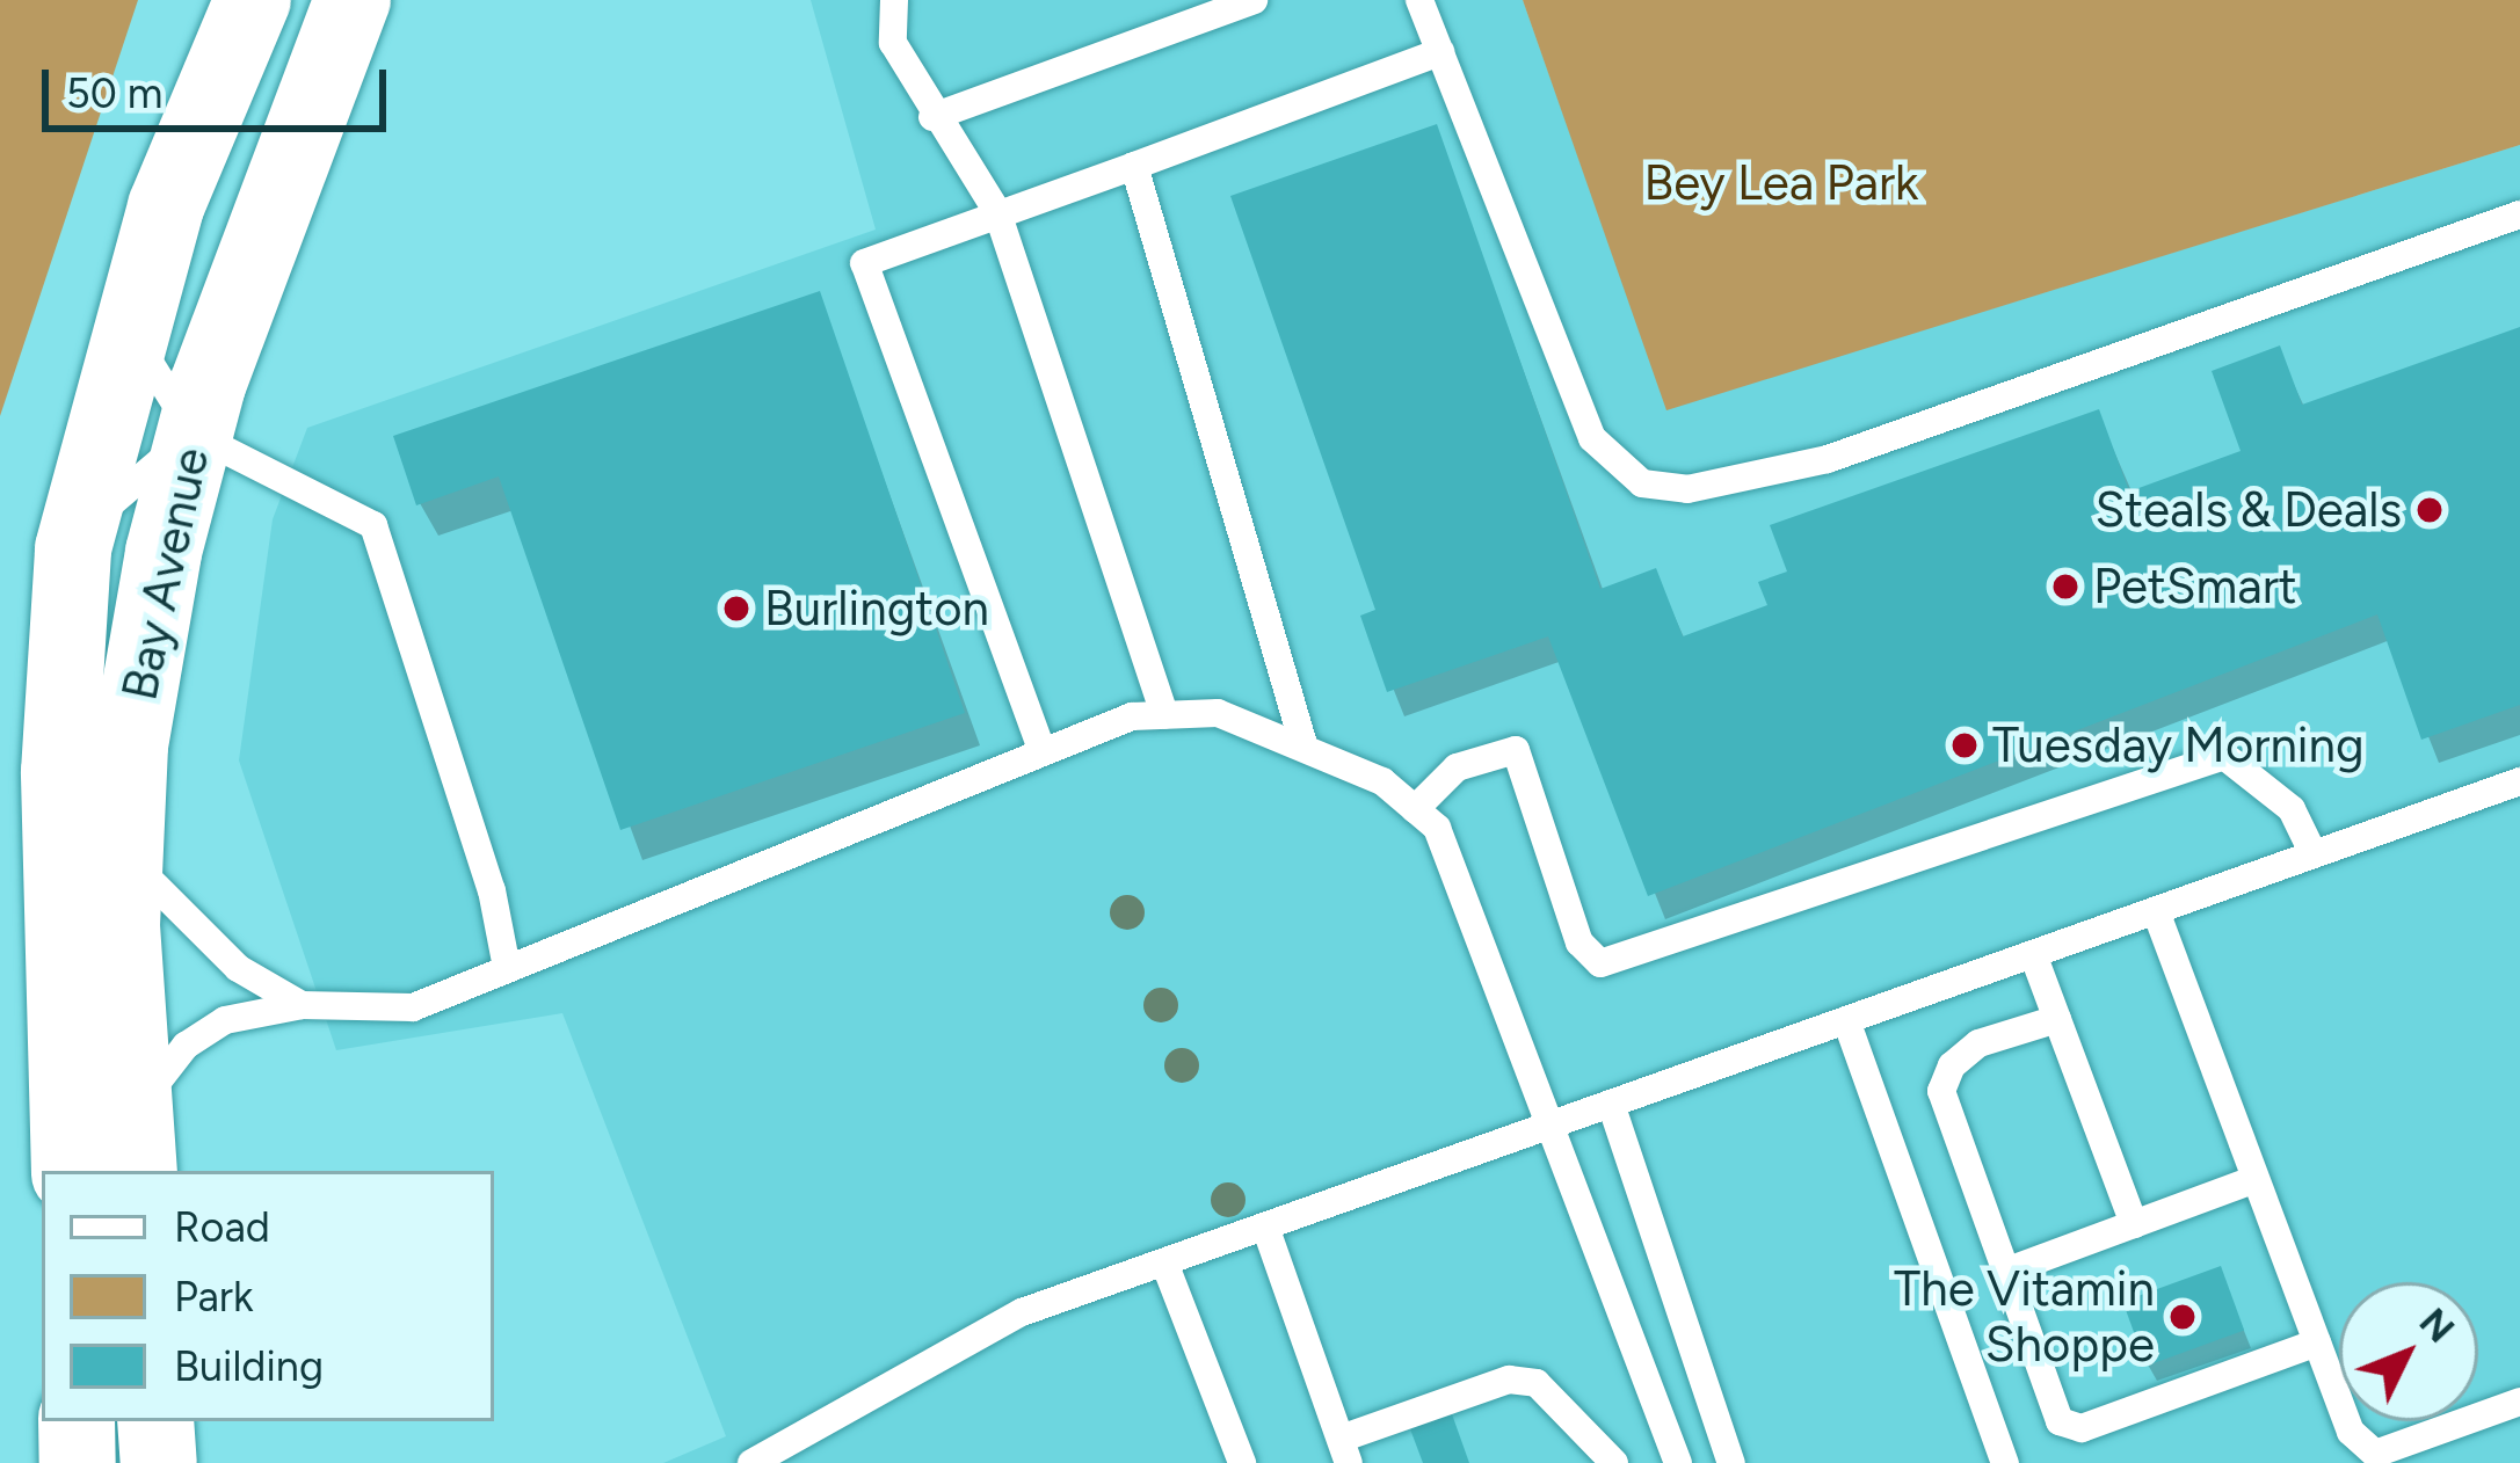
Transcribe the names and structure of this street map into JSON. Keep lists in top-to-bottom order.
{
  "streets": {
    "main road": ["Bay Avenue"]
  },
  "parks": ["Bey Lea Park"],
  "places": [
    "Steals & Deals",
    "PetSmart",
    "Burlington",
    "Tuesday Morning",
    "The Vitamin Shoppe"
  ],
  "legend": ["Road", "Park", "Building"],
  "scale_bar": "50 m",
  "north": "top right"
}
